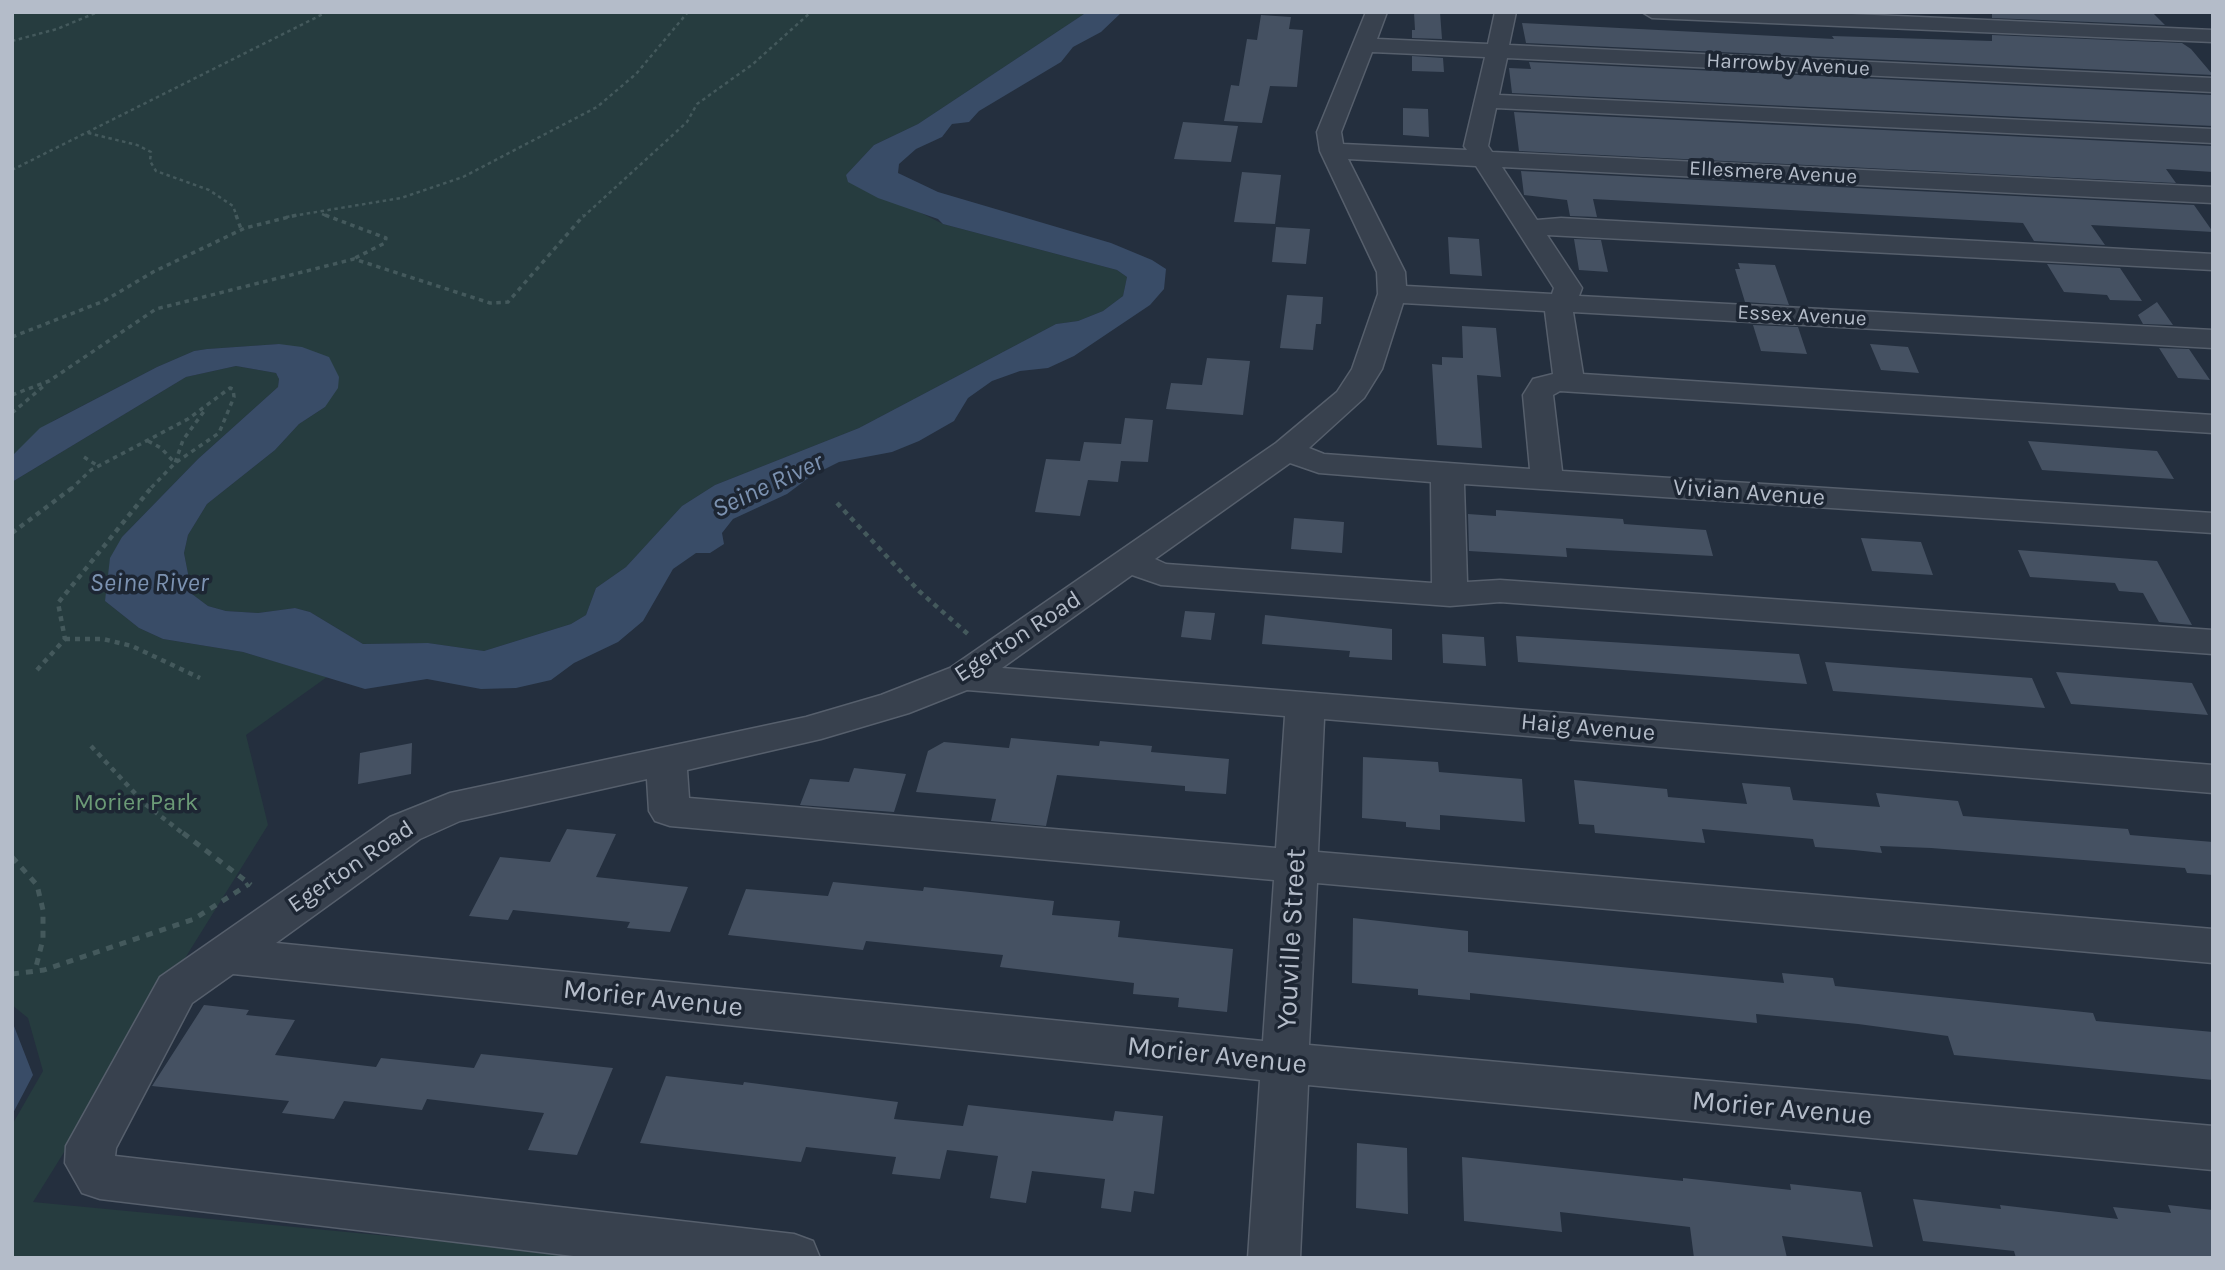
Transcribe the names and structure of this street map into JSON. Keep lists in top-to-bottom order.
{
  "streets": {
    "street": [
      "Harrowby Avenue",
      "Ellesmere Avenue",
      "Essex Avenue",
      "Vivian Avenue",
      "Egerton Road",
      "Haig Avenue",
      "Youville Street",
      "Morier Avenue"
    ]
  },
  "crossings": [
    ["Essex Avenue", "Egerton Road"],
    ["Vivian Avenue", "Egerton Road"],
    ["Egerton Road", "Haig Avenue"],
    ["Egerton Road", "Morier Avenue"],
    ["Haig Avenue", "Youville Street"],
    ["Youville Street", "Morier Avenue"]
  ],
  "water": ["Seine River"],
  "parks": ["Morier Park"]
}
